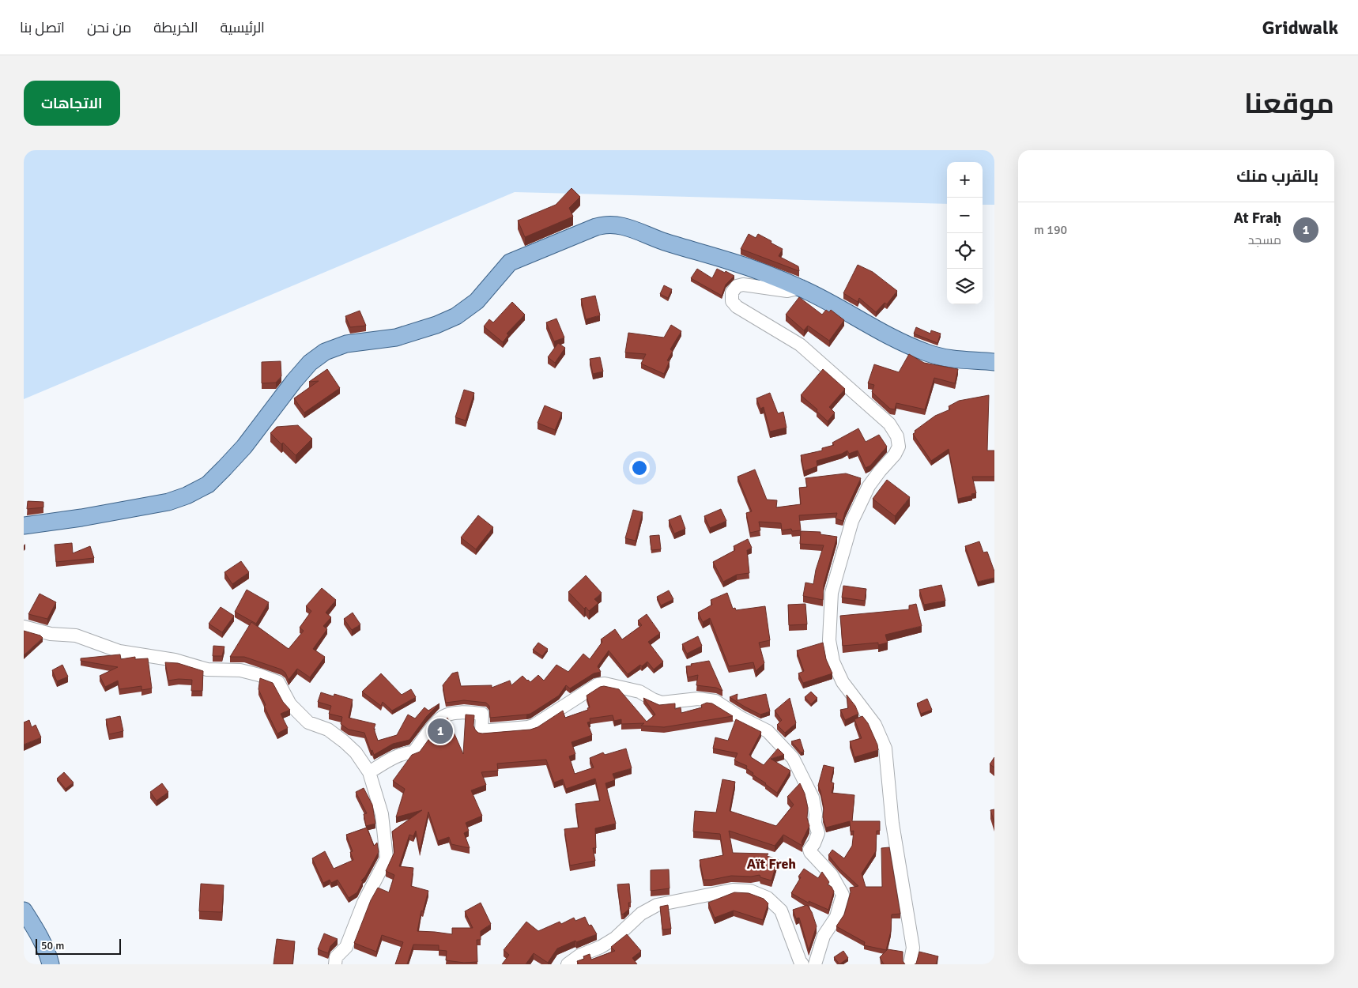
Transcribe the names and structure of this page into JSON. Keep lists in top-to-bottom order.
{
  "districts": ["Aït Freh"],
  "scale_bar": "50 m",
  "page": {
    "header": "Gridwalk",
    "nav": [
      "الرئيسية",
      "الخريطة",
      "من نحن",
      "اتصل بنا"
    ],
    "title": "موقعنا",
    "buttons": "الاتجاهات",
    "heading": "بالقرب منك",
    "map_buttons": ["+", "−"],
    "list": [
      {
        "mark": "1",
        "name": "At Fraḥ",
        "note": "مسجد",
        "value": "190 m"
      }
    ],
    "pins": "1",
    "scale": "50 m"
  }
}
